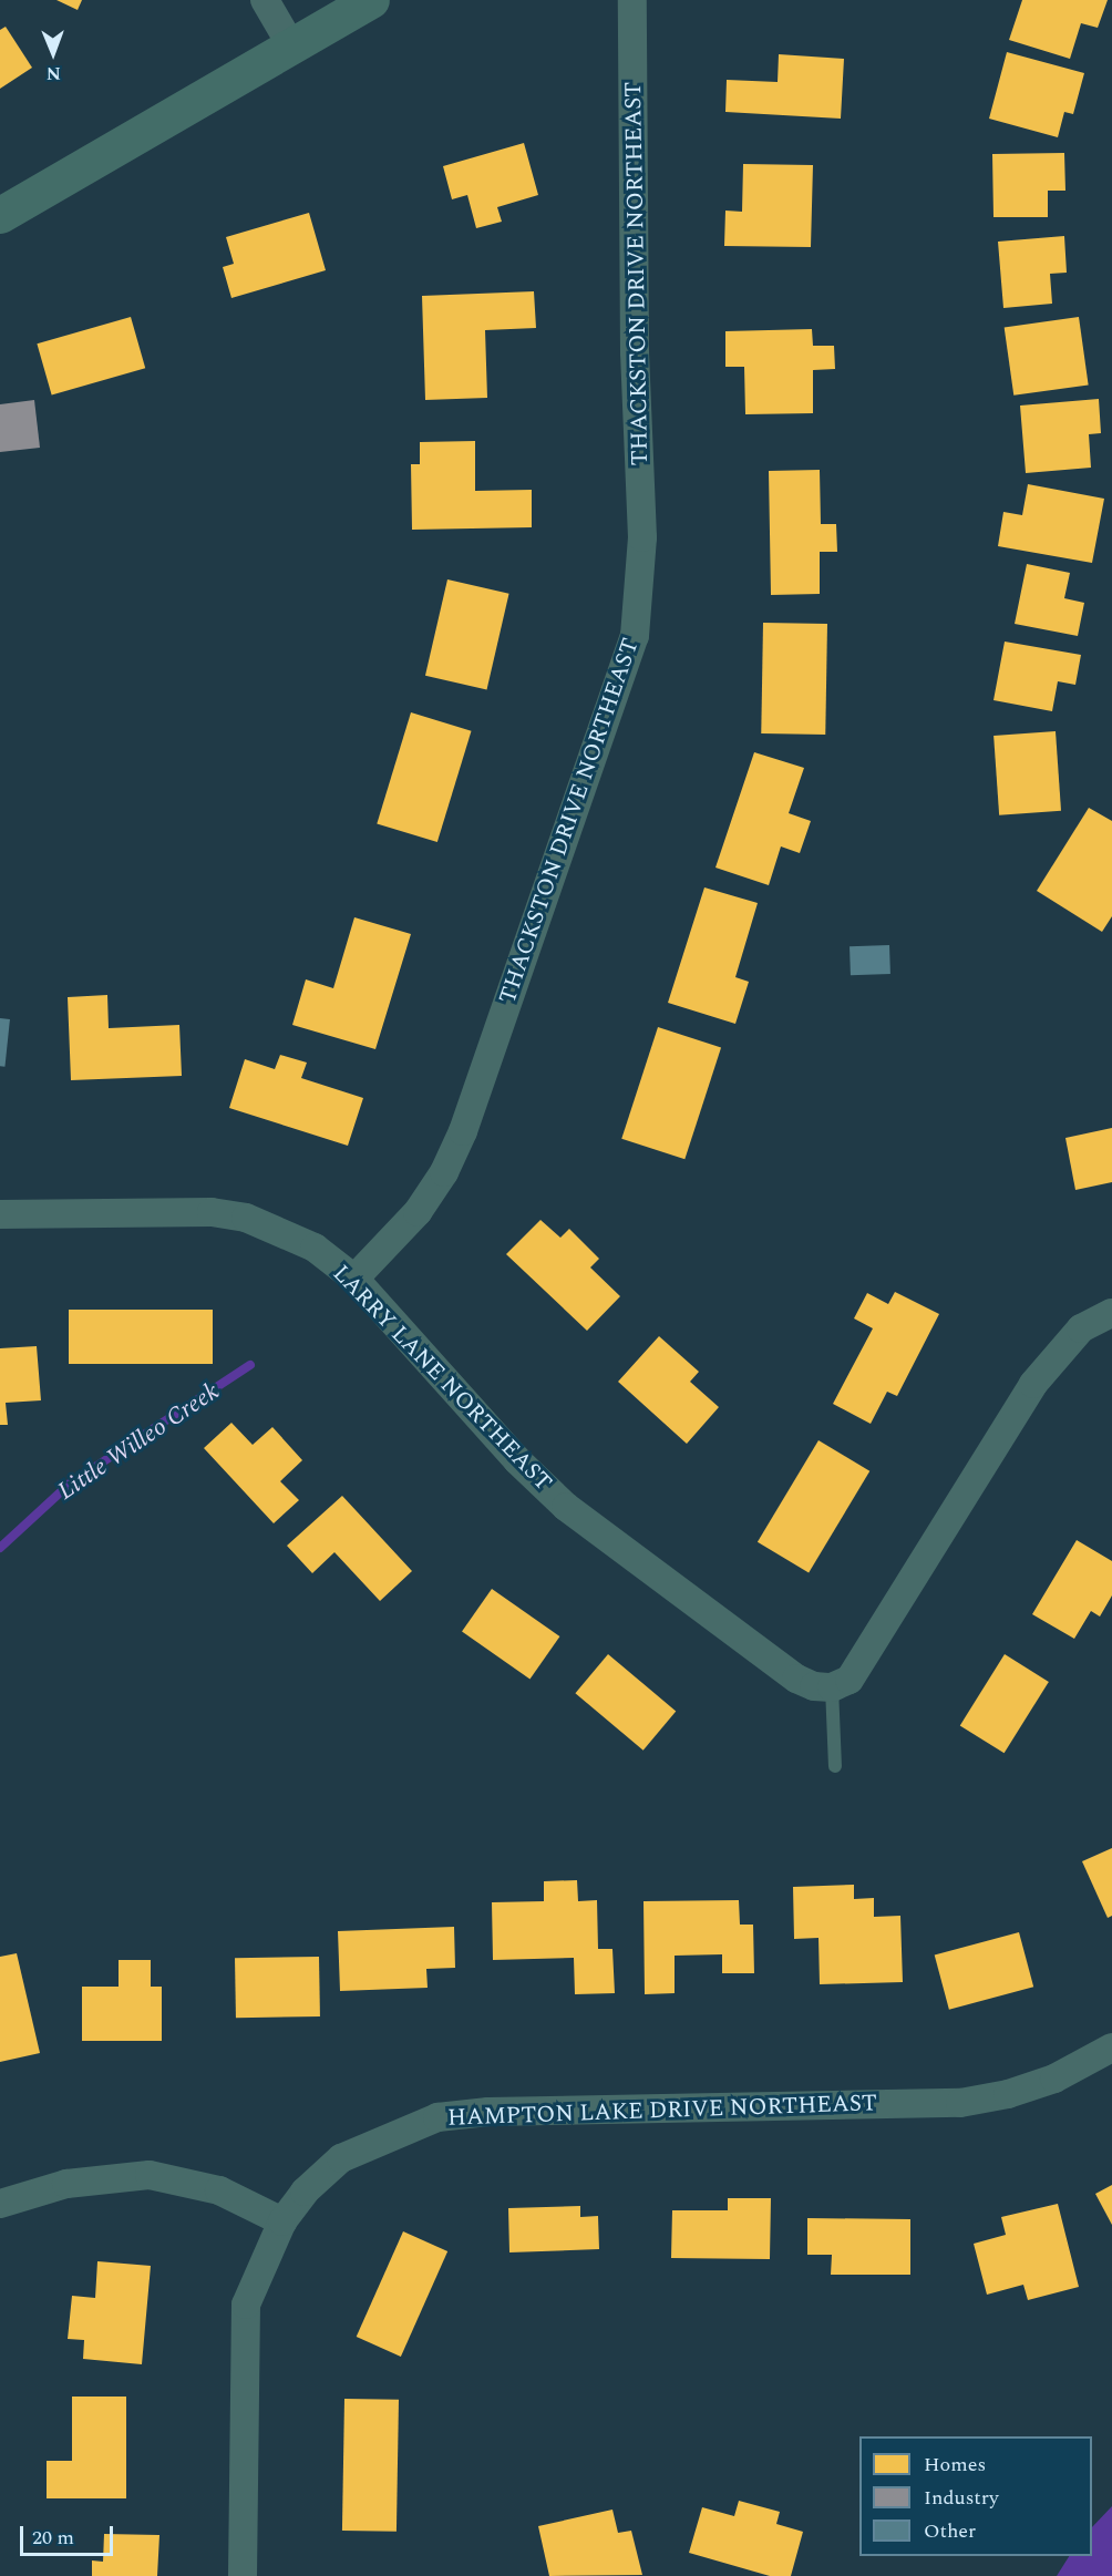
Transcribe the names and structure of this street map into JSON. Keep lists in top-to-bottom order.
{
  "streets": {
    "street": ["THACKSTON DRIVE NORTHEAST", "LARRY LANE NORTHEAST", "HAMPTON LAKE DRIVE NORTHEAST"]
  },
  "crossings": [
    ["THACKSTON DRIVE NORTHEAST", "LARRY LANE NORTHEAST"]
  ],
  "water": ["Little Willeo Creek"],
  "legend": ["Homes", "Industry", "Other"],
  "scale_bar": "20 m",
  "north": "bottom"
}
